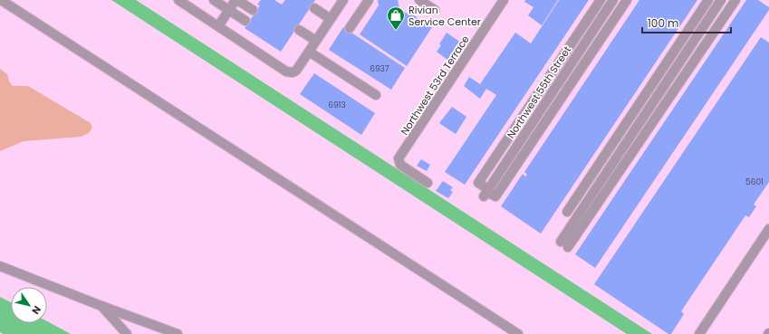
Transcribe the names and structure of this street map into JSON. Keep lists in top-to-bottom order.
{
  "streets": {
    "street": ["Northwest 53rd Terrace", "Northwest 55th Street"]
  },
  "places": {
    "shop": ["Rivian Service Center"]
  },
  "house_numbers": ["6937", "6913", "5601"],
  "scale_bar": "100 m",
  "north": "bottom right"
}
